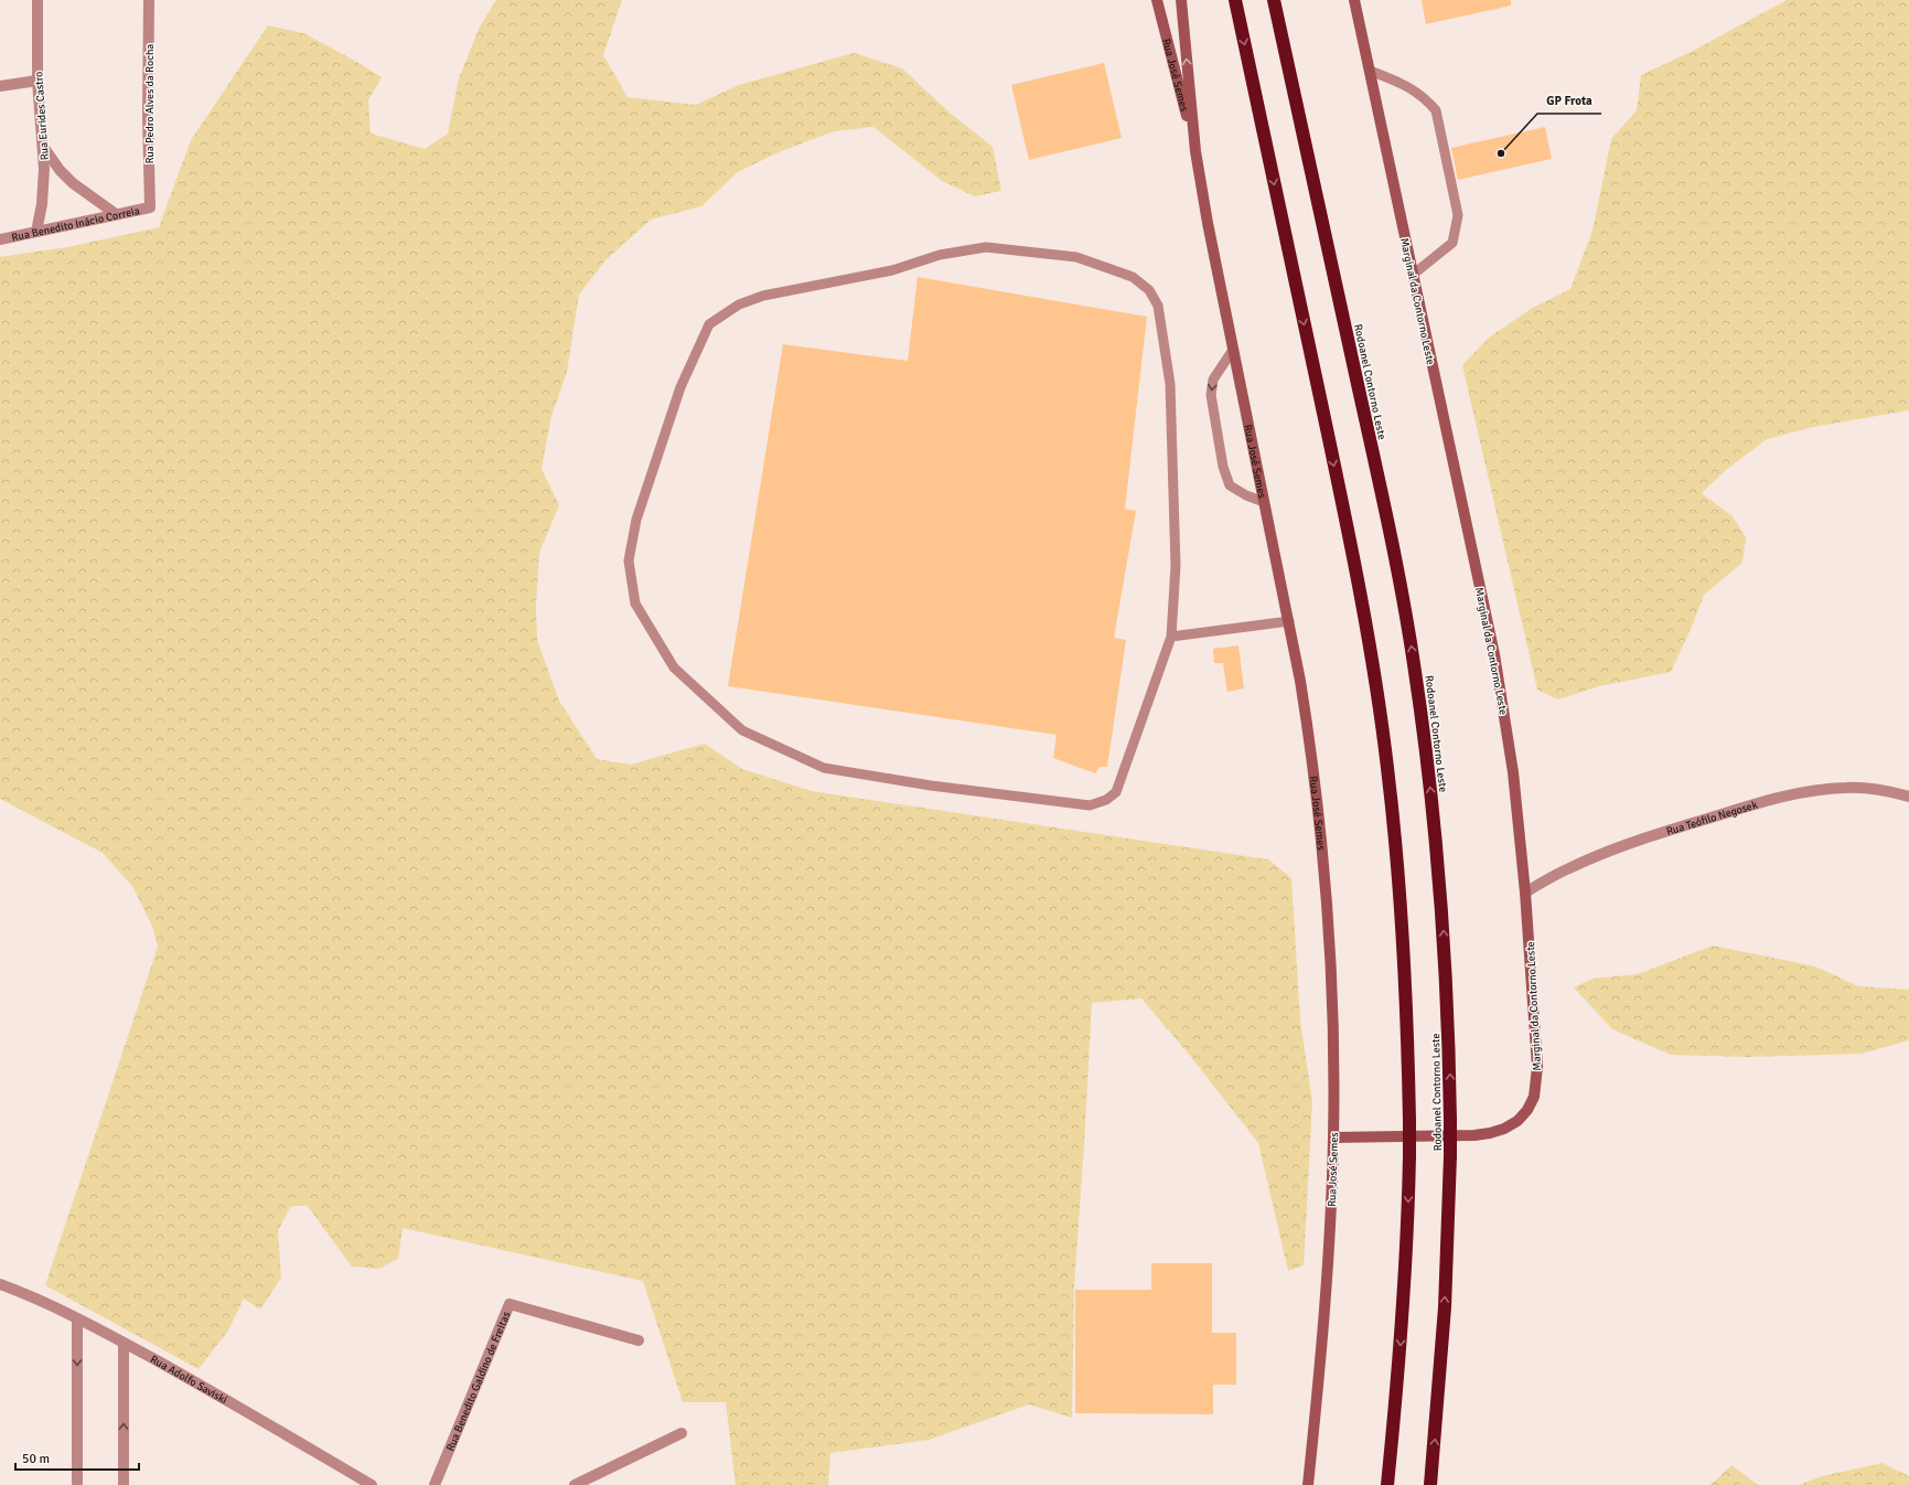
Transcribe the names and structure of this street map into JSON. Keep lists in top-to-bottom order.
{
  "streets": {
    "highway": ["Rodoanel Contorno Leste"],
    "main road": ["Rua José Semes", "Marginal da Contorno Leste"],
    "street": [
      "Rua Pedro Alves da Rocha",
      "Rua Eurides Castro",
      "Rua Benedito Inácio Correia",
      "Rua Teófilo Negosek",
      "Rua Adolfo Saviski",
      "Rua Benedito Galdino de Freitas"
    ]
  },
  "crossings": [
    ["Rua José Semes", "Marginal da Contorno Leste"],
    ["Rua Pedro Alves da Rocha", "Rua Benedito Inácio Correia"],
    ["Rua Eurides Castro", "Rua Benedito Inácio Correia"],
    ["Marginal da Contorno Leste", "Rua Teófilo Negosek"]
  ],
  "places": ["GP Frota"],
  "scale_bar": "50 m"
}
